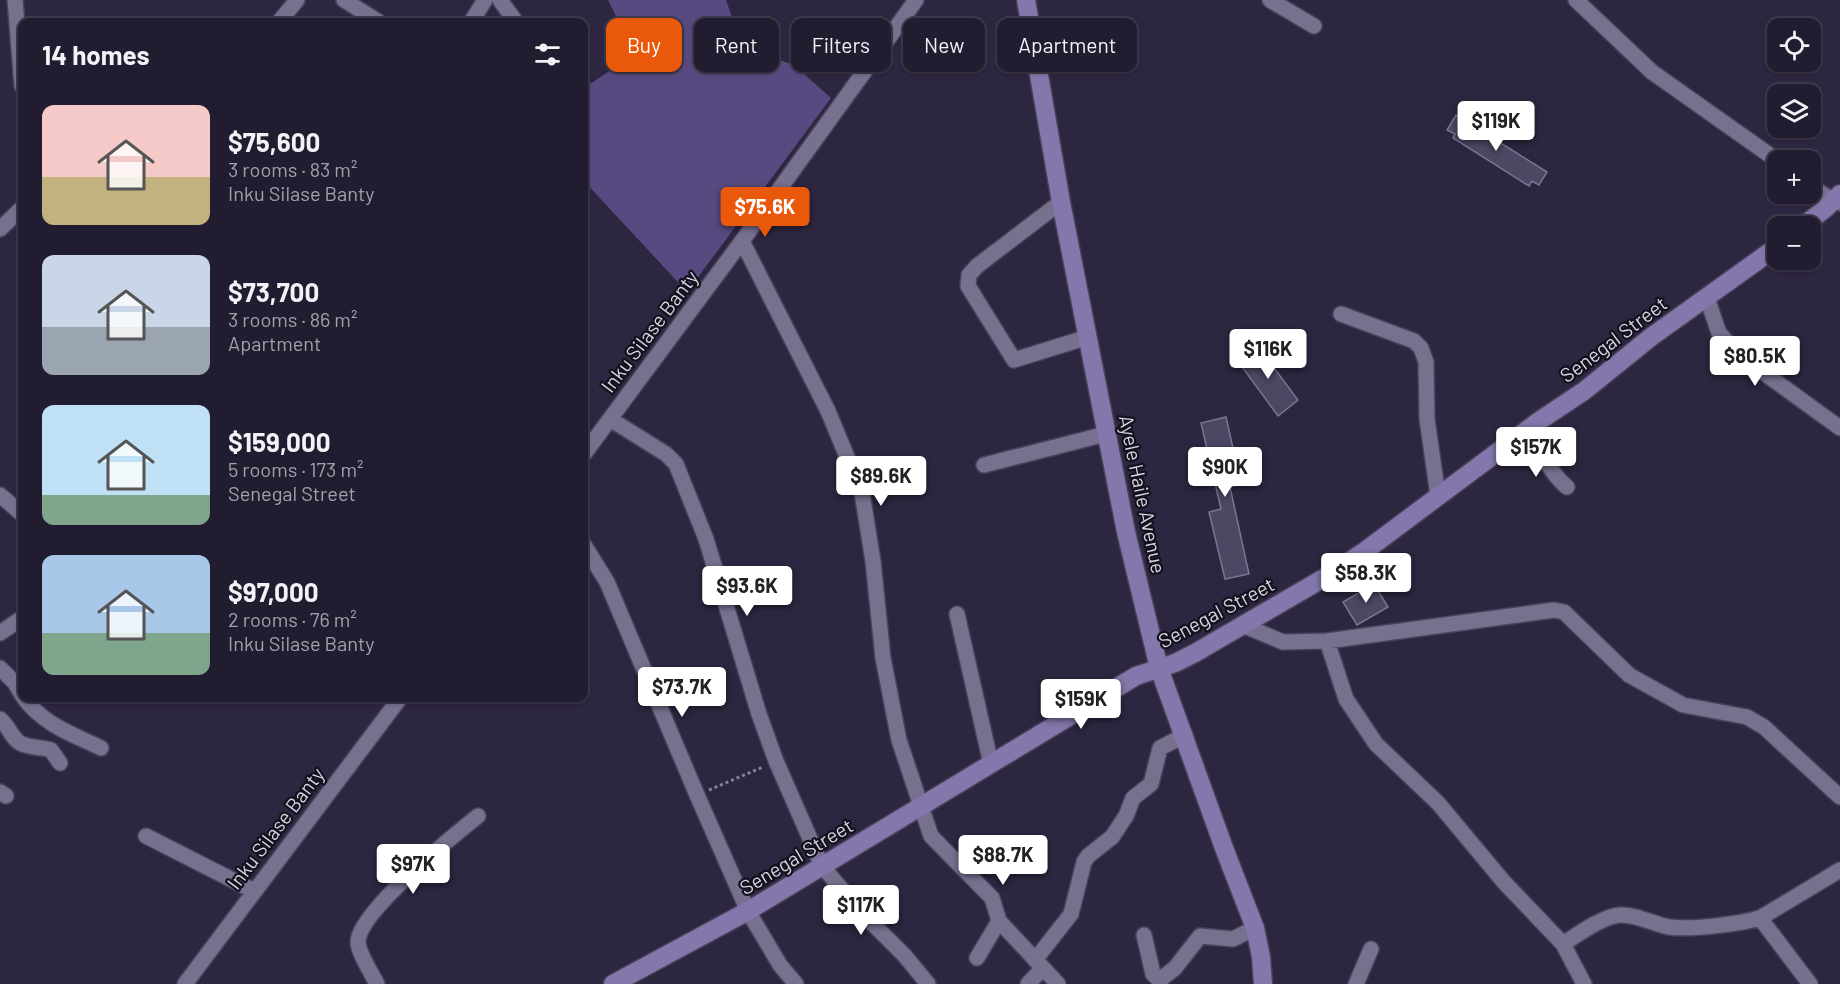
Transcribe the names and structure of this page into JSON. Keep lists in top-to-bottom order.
{
  "streets": {
    "main road": ["Senegal Street", "Ayele Haile Avenue"],
    "street": ["Inku Silase Banty"]
  },
  "crossings": [
    ["Senegal Street", "Ayele Haile Avenue"]
  ],
  "page": {
    "map_buttons": ["+", "−"],
    "chip": [
      "Buy",
      "Rent",
      "Filters",
      "New",
      "Apartment"
    ],
    "heading": "14 homes",
    "list": [
      {
        "name": "$75,600",
        "note": "3 rooms · 83 m² · Inku Silase Banty"
      },
      {
        "name": "$73,700",
        "note": "3 rooms · 86 m² · Apartment"
      },
      {
        "name": "$159,000",
        "note": "5 rooms · 173 m² · Senegal Street"
      },
      {
        "name": "$97,000",
        "note": "2 rooms · 76 m² · Inku Silase Banty"
      }
    ],
    "price": [
      "$119K",
      "$75.6K",
      "$116K",
      "$80.5K",
      "$157K",
      "$90K",
      "$89.6K",
      "$58.3K",
      "$93.6K",
      "$73.7K",
      "$159K",
      "$88.7K",
      "$97K",
      "$117K"
    ]
  }
}
